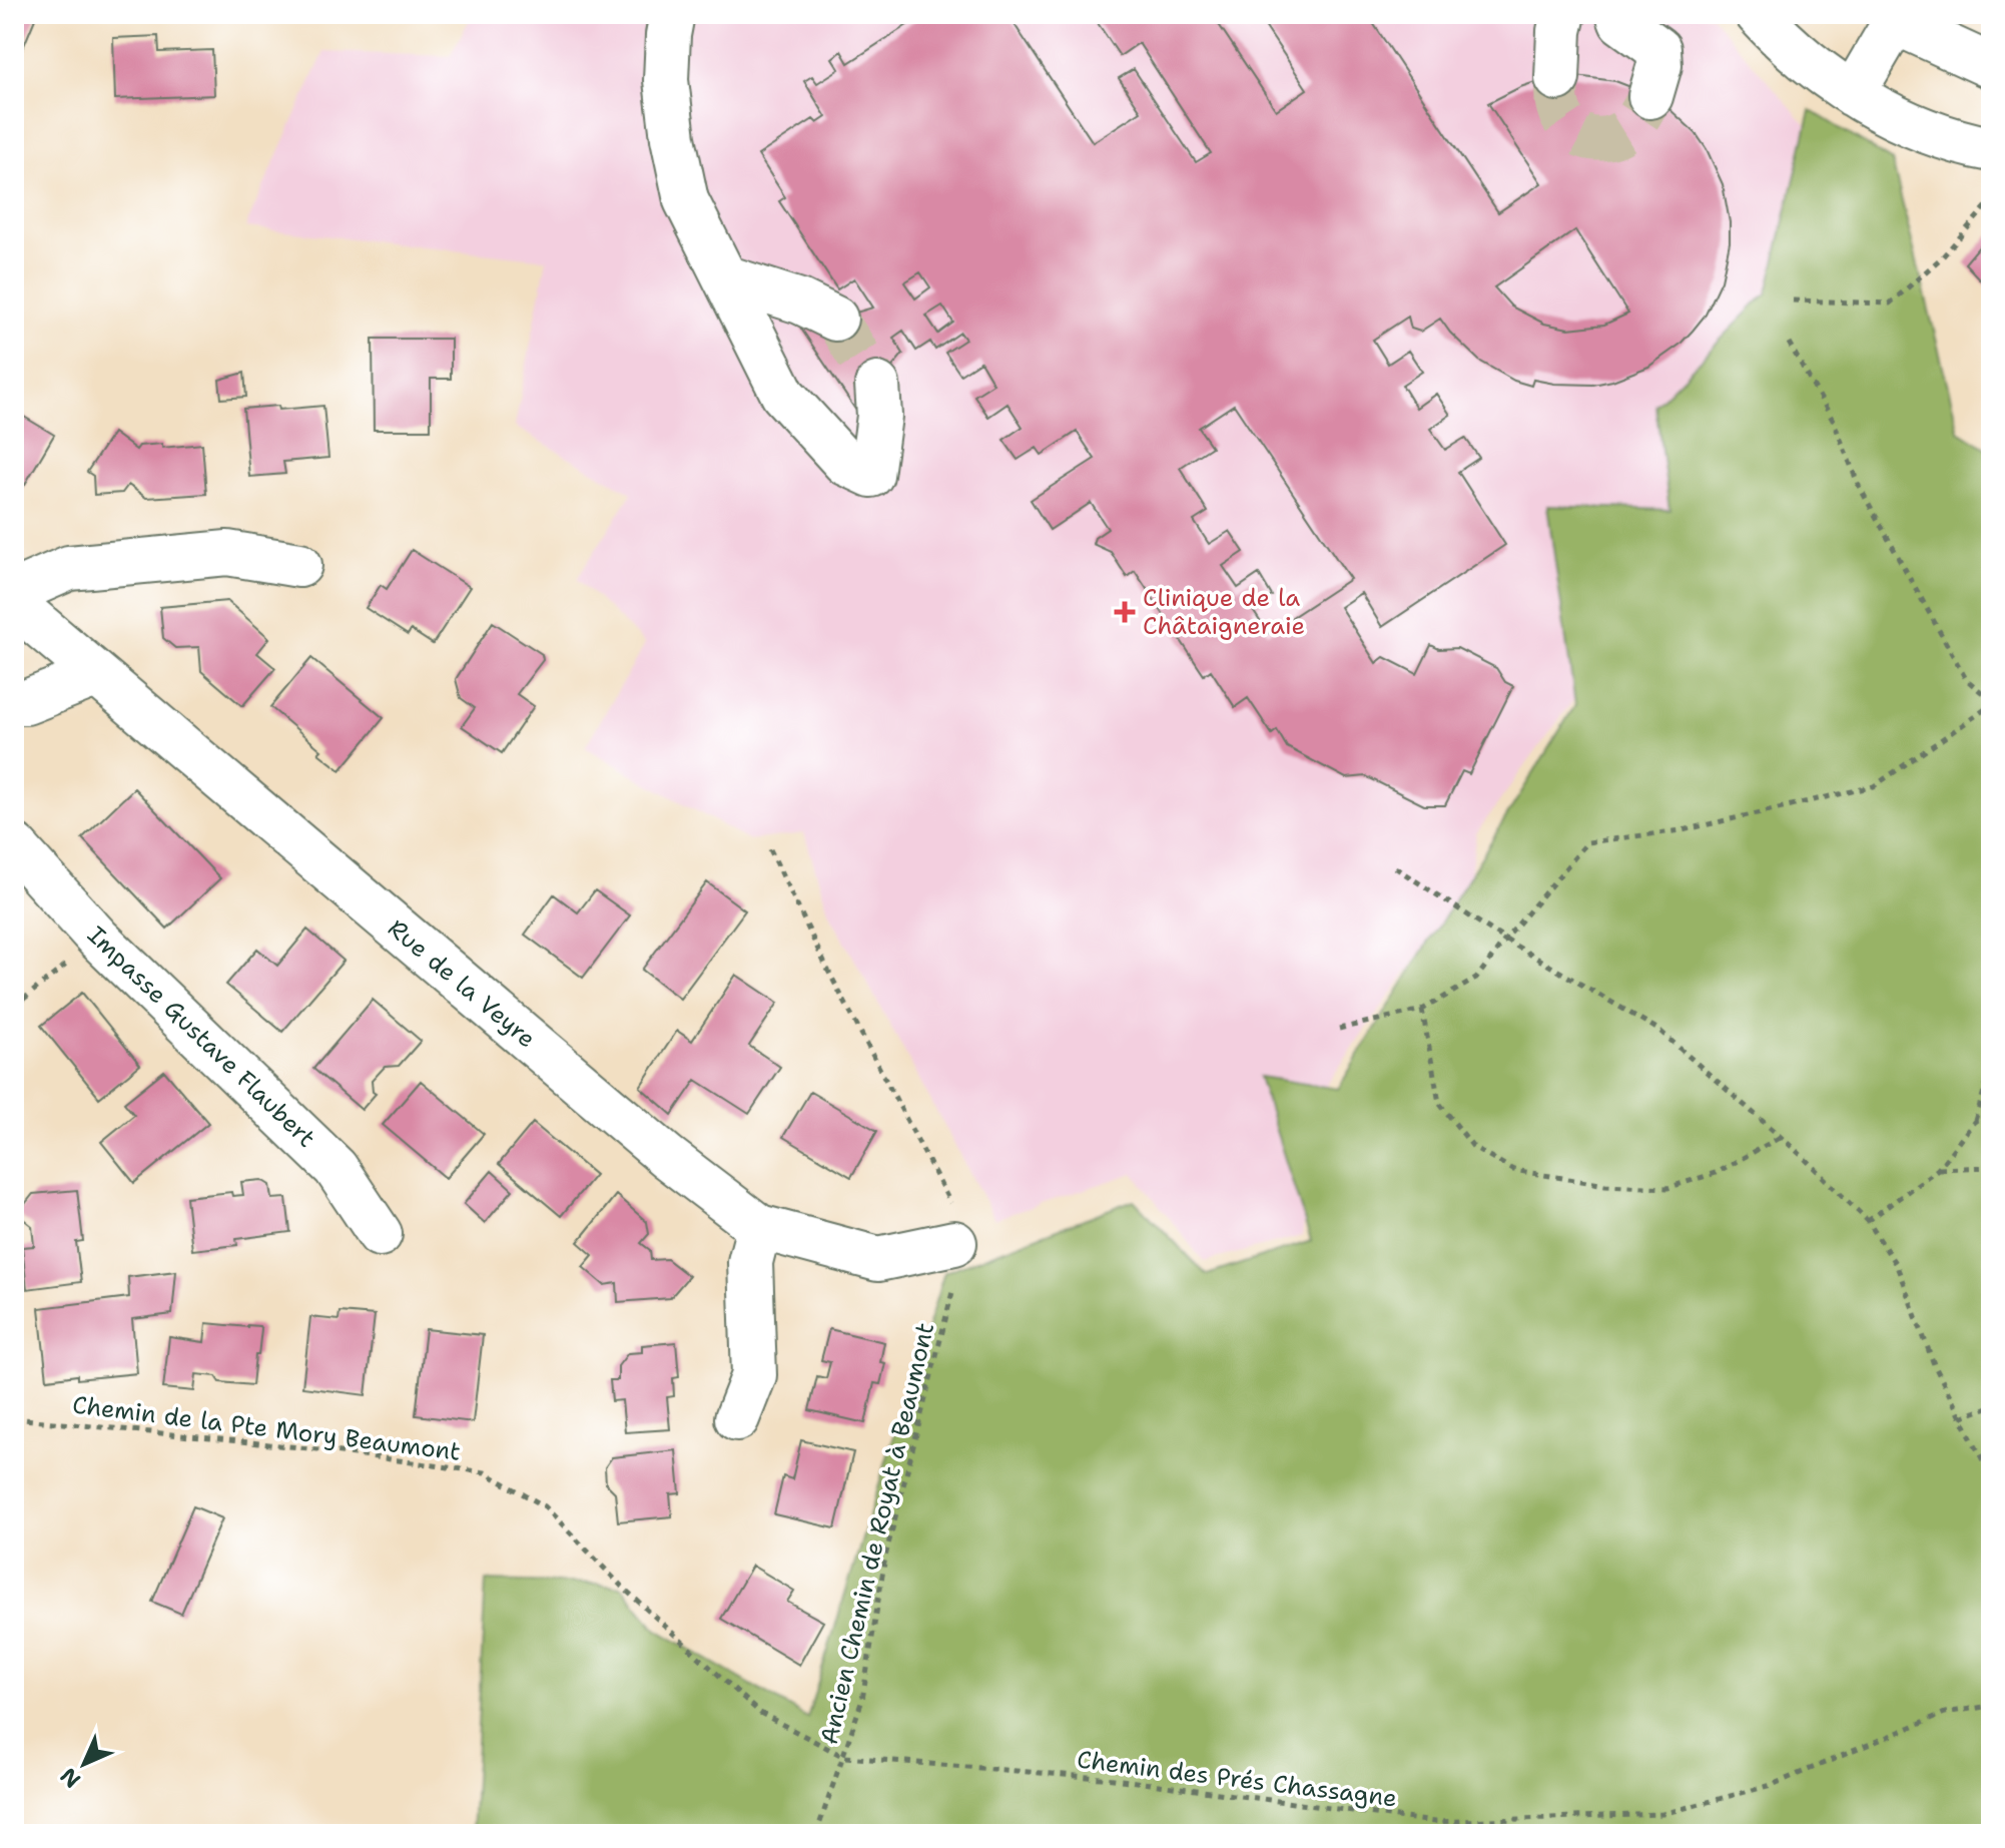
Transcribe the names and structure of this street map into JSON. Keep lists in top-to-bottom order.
{
  "streets": {
    "street": ["Rue de la Veyre", "Impasse Gustave Flaubert"],
    "path": ["Chemin de la Pte Mory Beaumont", "Ancien Chemin de Royat à Beaumont", "Chemin des Prés Chassagne"]
  },
  "crossings": [
    ["Rue de la Veyre", "Ancien Chemin de Royat à Beaumont"],
    ["Chemin de la Pte Mory Beaumont", "Ancien Chemin de Royat à Beaumont"],
    ["Chemin de la Pte Mory Beaumont", "Chemin des Prés Chassagne"],
    ["Ancien Chemin de Royat à Beaumont", "Chemin des Prés Chassagne"]
  ],
  "places": {
    "health": ["Clinique de la Châtaigneraie"]
  },
  "north": "bottom left"
}
